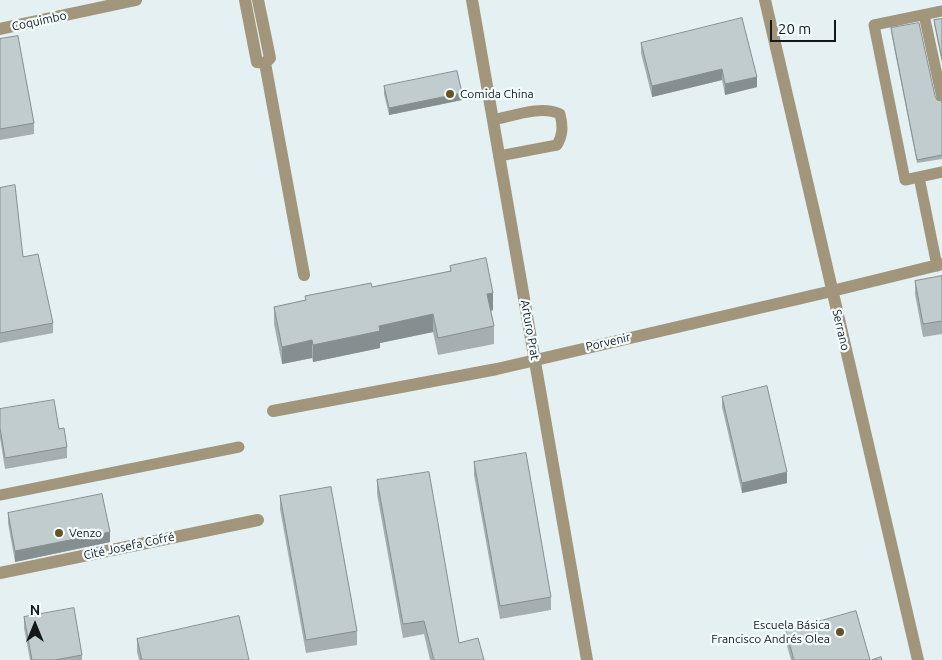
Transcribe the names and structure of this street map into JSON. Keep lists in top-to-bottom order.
{
  "streets": {
    "street": [
      "Coquimbo",
      "Arturo Prat",
      "Serrano",
      "Porvenir",
      "Cité Josefa Cofré"
    ]
  },
  "crossings": [
    ["Arturo Prat", "Porvenir"],
    ["Serrano", "Porvenir"]
  ],
  "places": ["Comida China", "Venzo", "Escuela Básica Francisco Andrés Olea"],
  "scale_bar": "20 m",
  "north": "top"
}
